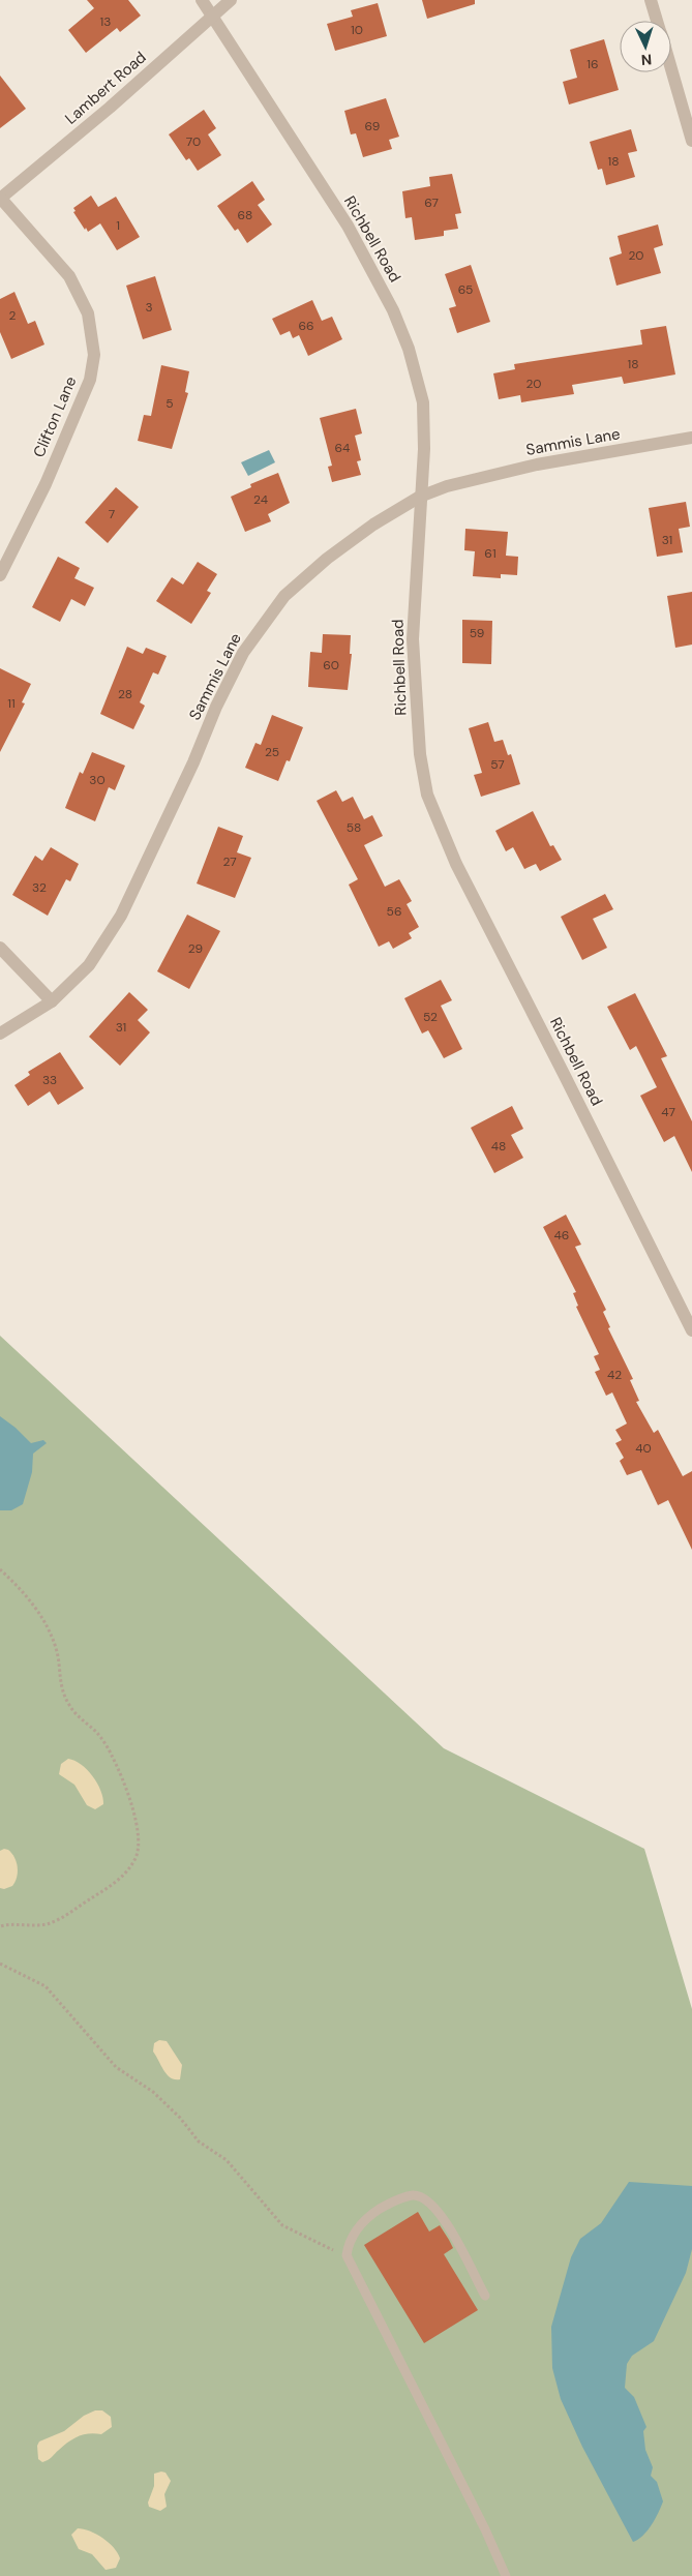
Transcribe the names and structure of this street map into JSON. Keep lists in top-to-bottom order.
{
  "streets": {
    "street": [
      "Lambert Road",
      "Richbell Road",
      "Clifton Lane",
      "Sammis Lane"
    ]
  },
  "crossings": [
    ["Lambert Road", "Richbell Road"],
    ["Lambert Road", "Clifton Lane"],
    ["Richbell Road", "Sammis Lane"]
  ],
  "house_numbers": [
    "13",
    "10",
    "16",
    "69",
    "70",
    "18",
    "67",
    "68",
    "1",
    "20",
    "65",
    "3",
    "2",
    "66",
    "18",
    "20",
    "5",
    "64",
    "24",
    "7",
    "31",
    "61",
    "59",
    "60",
    "28",
    "11",
    "25",
    "57",
    "30",
    "58",
    "27",
    "32",
    "56",
    "29",
    "52",
    "31",
    "33",
    "47",
    "48",
    "46",
    "42",
    "40"
  ],
  "north": "bottom"
}
